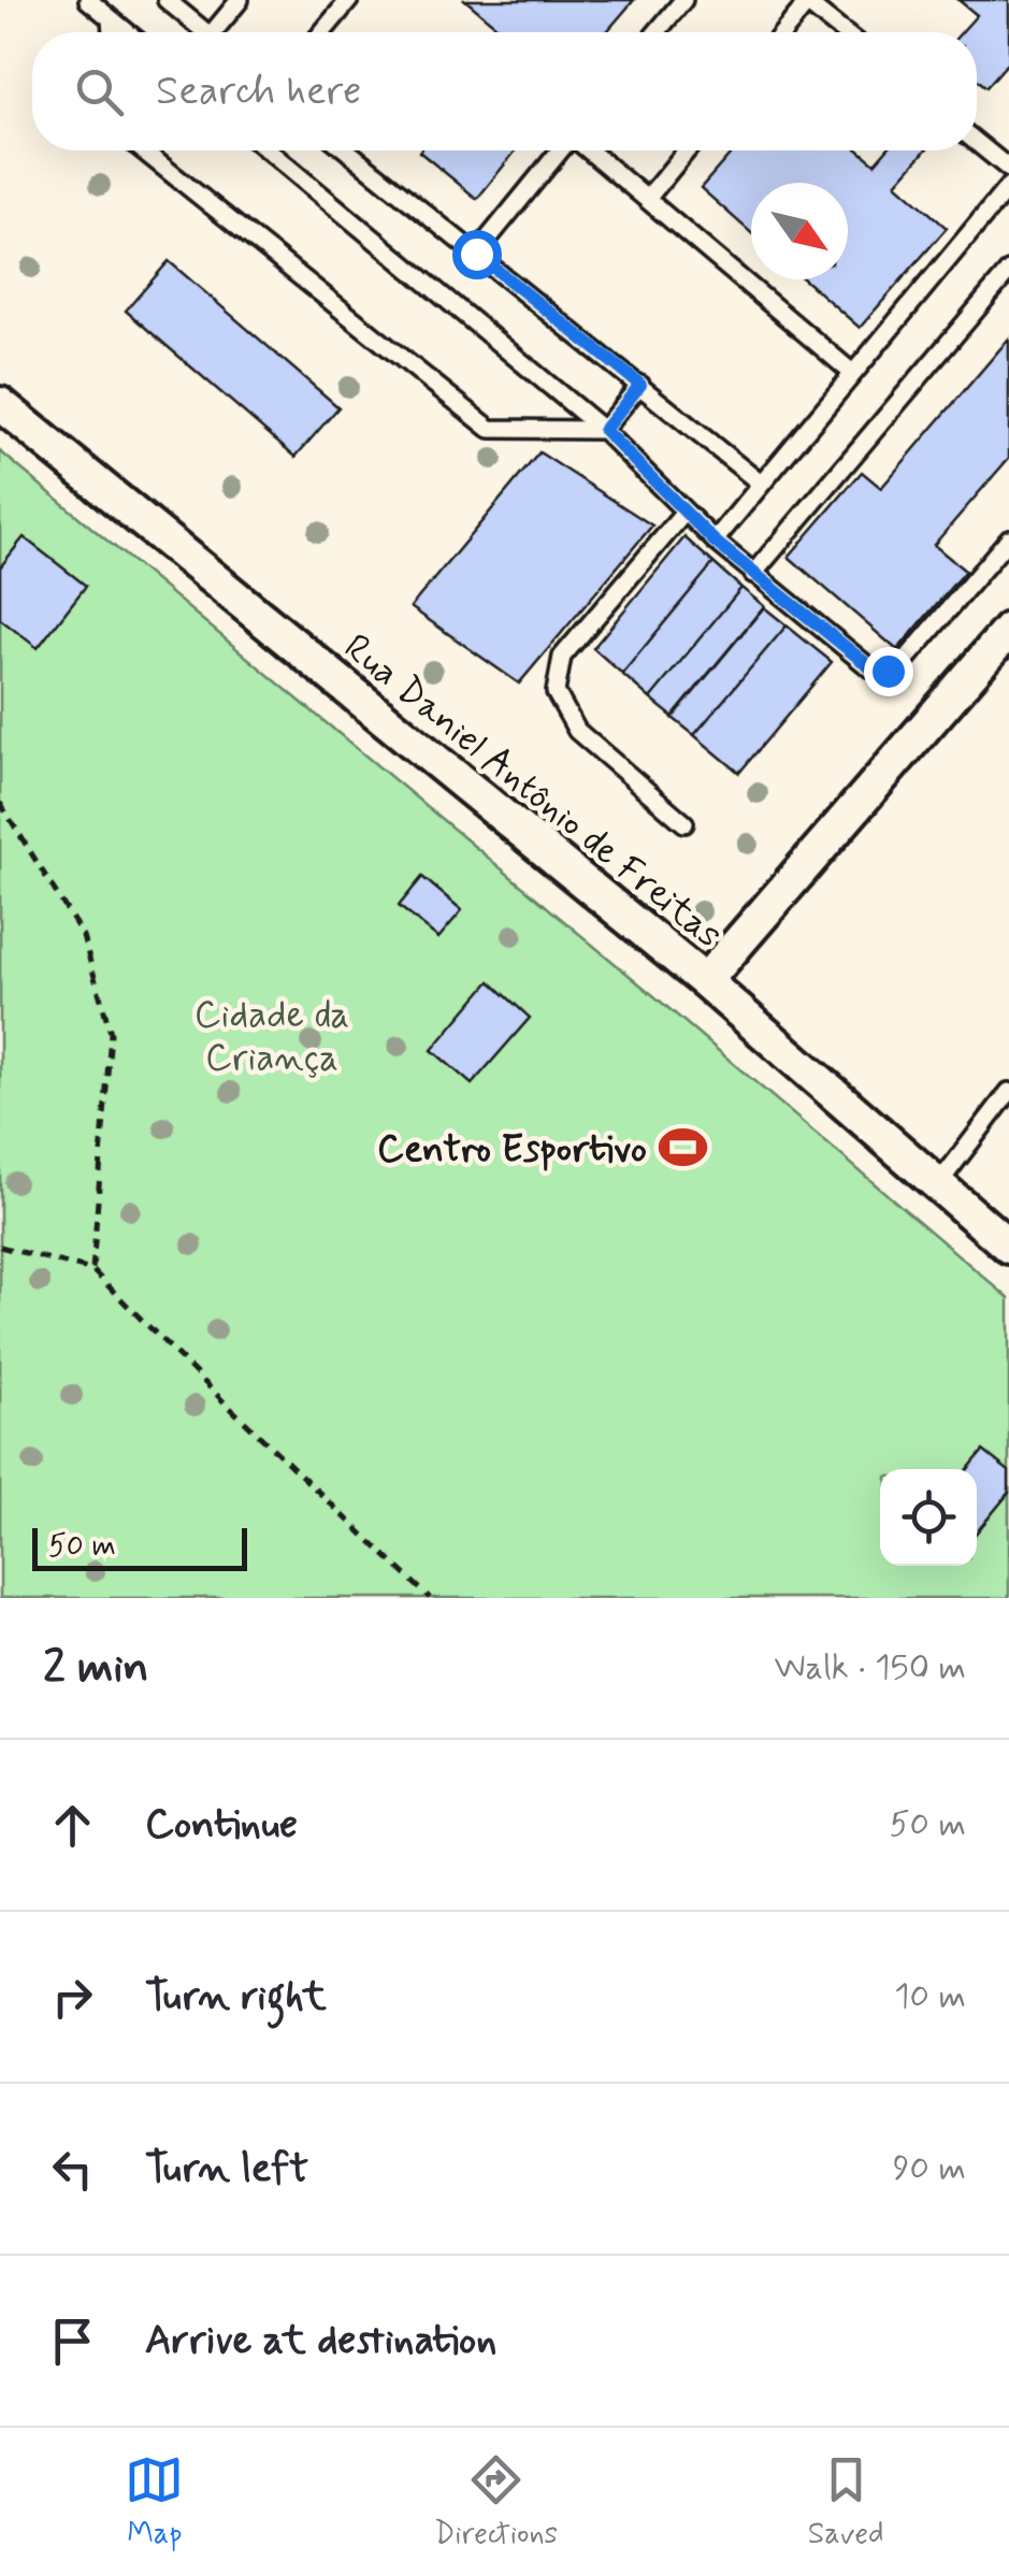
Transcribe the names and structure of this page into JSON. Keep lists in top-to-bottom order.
{
  "streets": {
    "street": ["Rua Daniel Antônio de Freitas"]
  },
  "parks": ["Cidade da Criança"],
  "places": {
    "sports": ["Centro Esportivo"]
  },
  "scale_bar": "50 m",
  "north": "bottom right",
  "page": {
    "search": "Search here",
    "scale": "50 m",
    "heading": ["2 min", "Walk · 150 m"],
    "list": [
      ["Continue", "50 m"],
      ["Turn right", "10 m"],
      ["Turn left", "90 m"],
      "Arrive at destination"
    ],
    "nav": ["Map", "Directions", "Saved"]
  }
}
